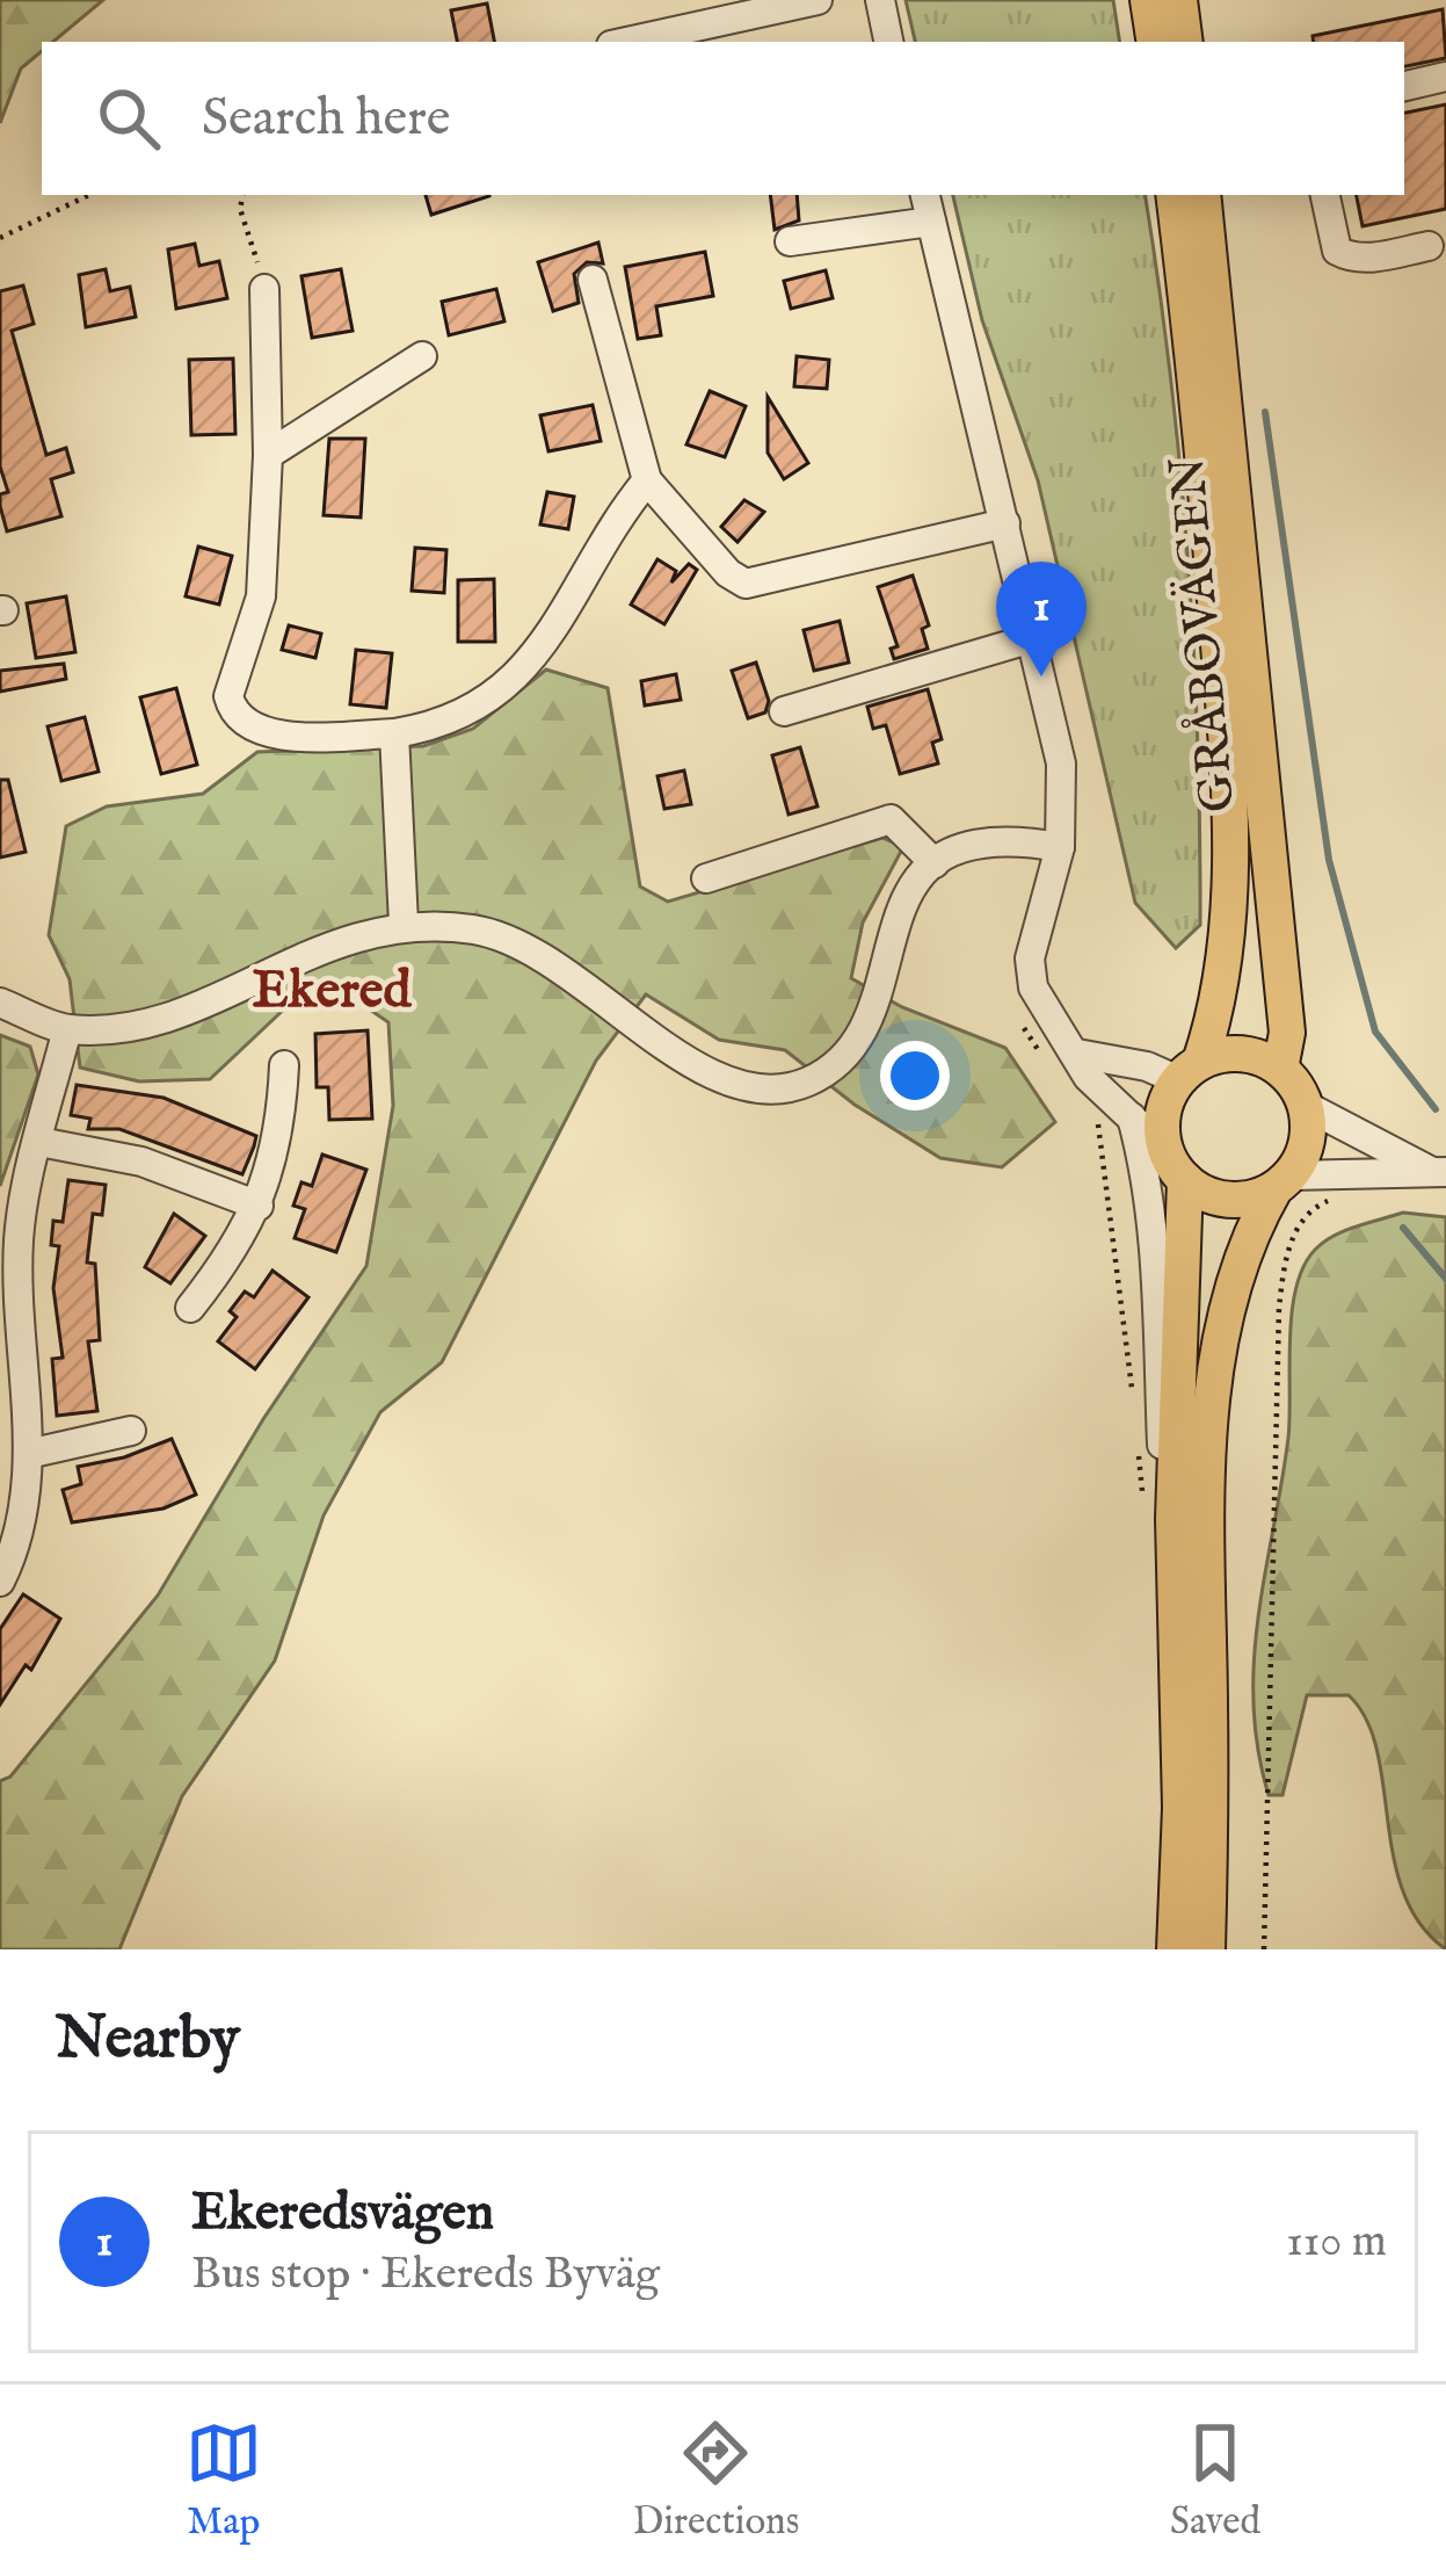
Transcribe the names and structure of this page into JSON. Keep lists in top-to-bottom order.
{
  "streets": {
    "main road": ["GRÅBOVÄGEN"]
  },
  "districts": ["Ekered"],
  "page": {
    "search": "Search here",
    "pins": "1",
    "heading": "Nearby",
    "list": [
      {
        "mark": "1",
        "name": "Ekeredsvägen",
        "note": "Bus stop · Ekereds Byväg",
        "value": "110 m"
      }
    ],
    "nav": ["Map", "Directions", "Saved"]
  }
}
